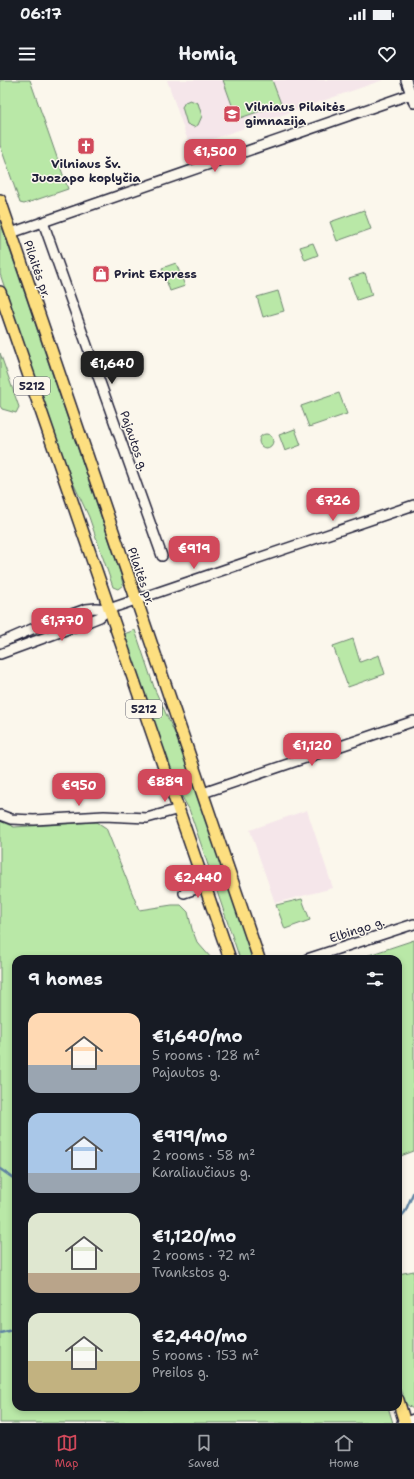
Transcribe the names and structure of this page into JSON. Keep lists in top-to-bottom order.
{
  "streets": {
    "main road": ["Pilaitės pr.", "5212"],
    "street": ["Pajautos g.", "Elbingo g."]
  },
  "places": {
    "school or university": ["Vilniaus Pilaitės gimnazija"],
    "church": ["Vilniaus Šv. Juozapo koplyčia"],
    "shop": ["Print Express"]
  },
  "page": {
    "status": "06:17",
    "header": "Homiq",
    "price": [
      "€1,500",
      "€1,640",
      "€726",
      "€919",
      "€1,770",
      "€1,120",
      "€889",
      "€950",
      "€2,440"
    ],
    "heading": "9 homes",
    "list": [
      {
        "name": "€1,640/mo",
        "note": "5 rooms · 128 m² · Pajautos g."
      },
      {
        "name": "€919/mo",
        "note": "2 rooms · 58 m² · Karaliaučiaus g."
      },
      {
        "name": "€1,120/mo",
        "note": "2 rooms · 72 m² · Tvankstos g."
      },
      {
        "name": "€2,440/mo",
        "note": "5 rooms · 153 m² · Preilos g."
      }
    ],
    "tabs": ["Map", "Saved", "Home"]
  }
}
